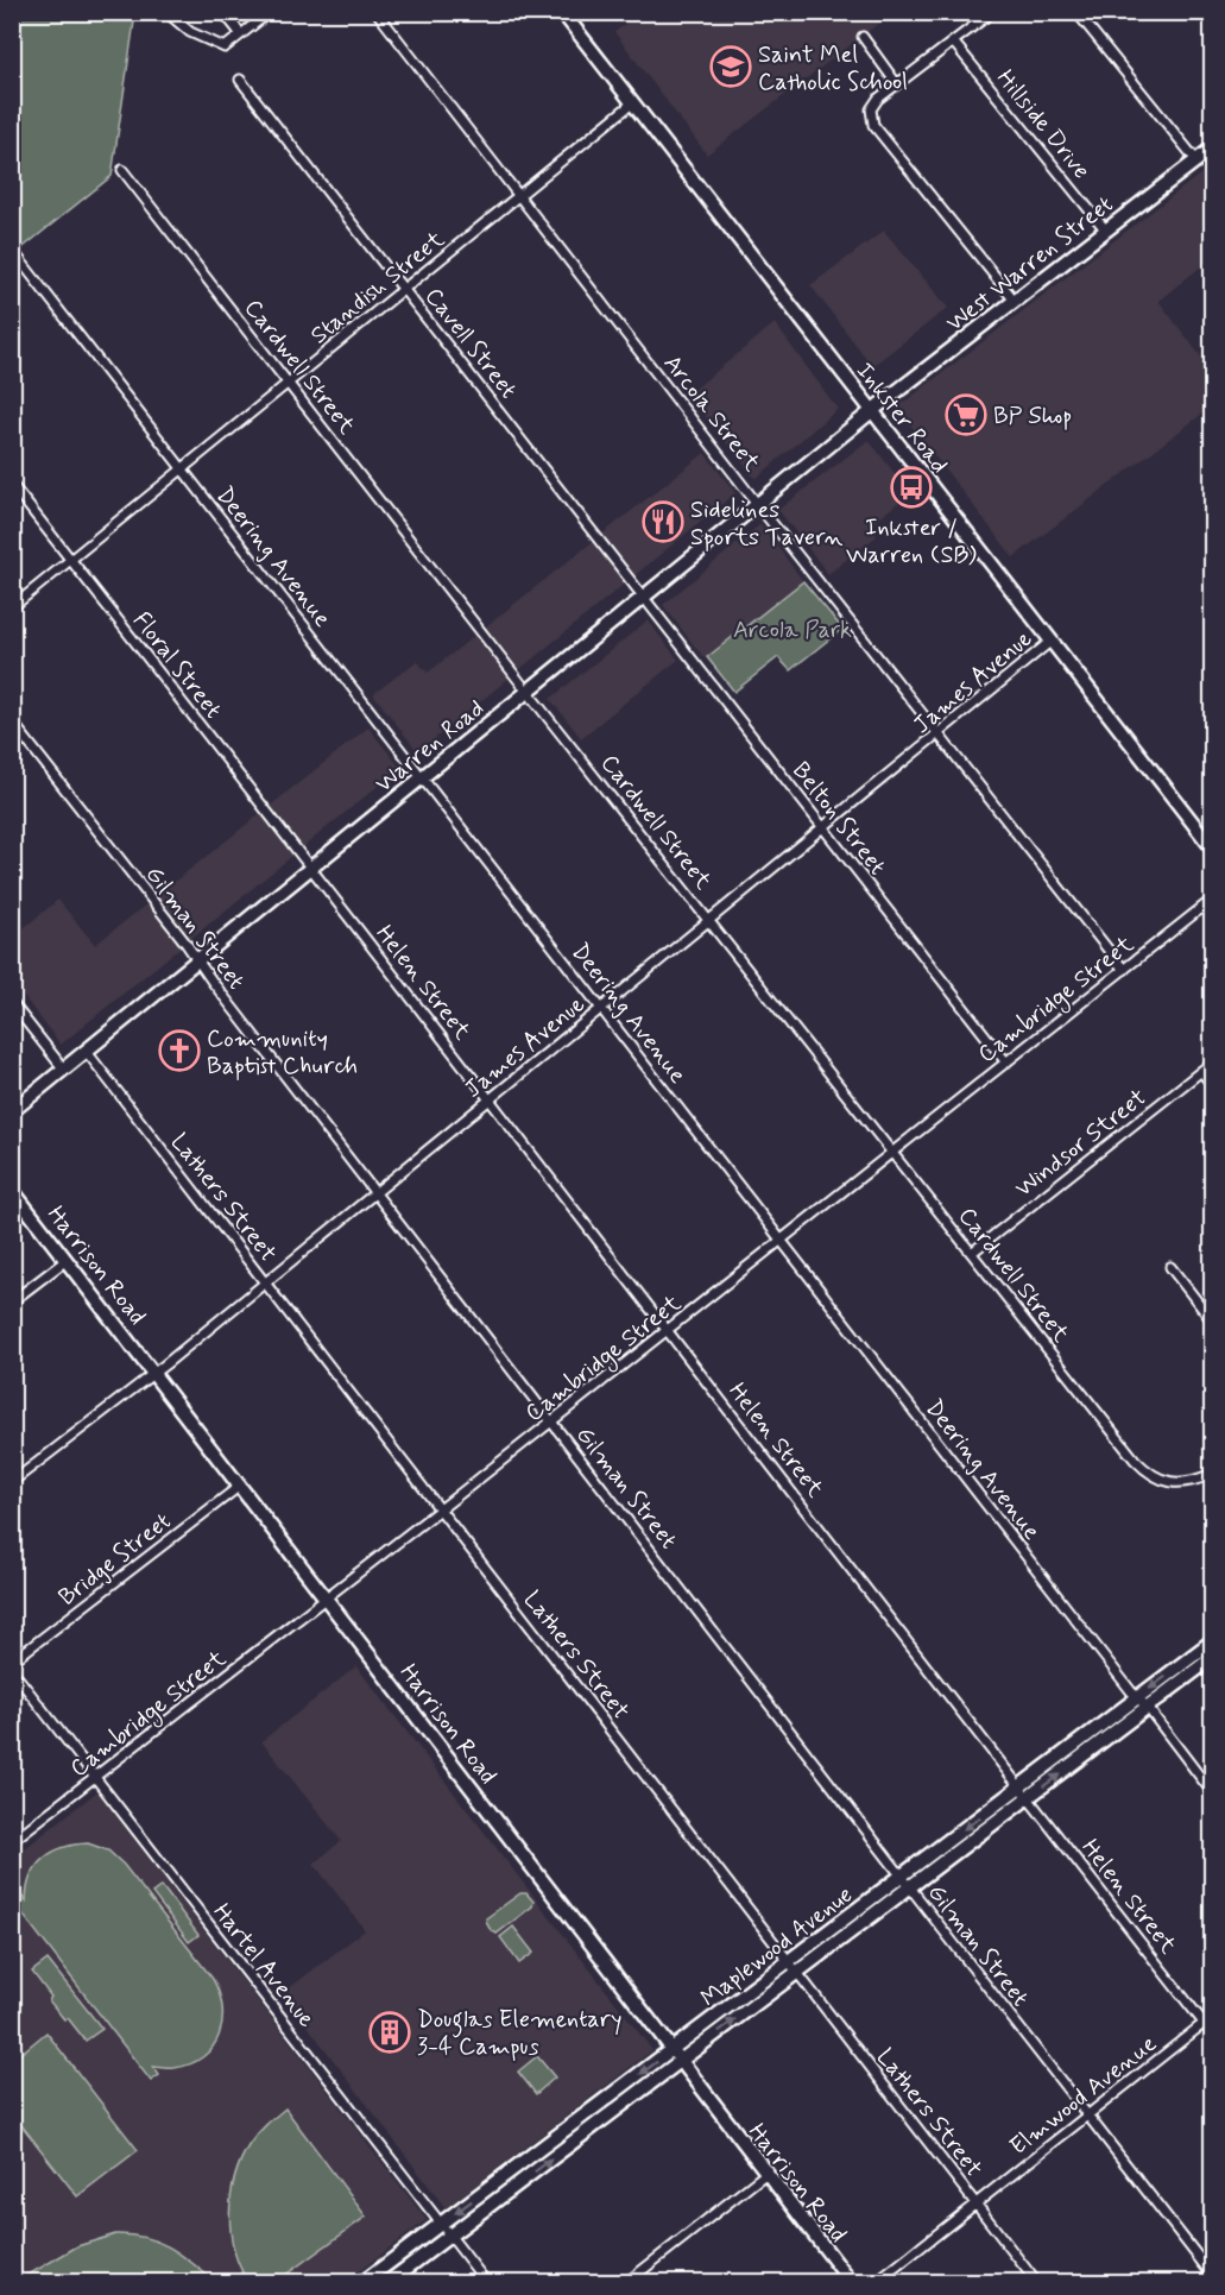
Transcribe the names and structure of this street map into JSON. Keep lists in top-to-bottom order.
{
  "streets": {
    "street": [
      "Hillside Drive",
      "West Warren Street",
      "Standish Street",
      "Cavell Street",
      "Cardwell Street",
      "Arcola Street",
      "Inkster Road",
      "Deering Avenue",
      "Floral Street",
      "James Avenue",
      "Warren Road",
      "Belton Street",
      "Gilman Street",
      "Helen Street",
      "Cambridge Street",
      "Windsor Street",
      "Lathers Street",
      "Harrison Road",
      "Bridge Street",
      "Maplewood Avenue",
      "Hartel Avenue",
      "Elmwood Avenue"
    ]
  },
  "crossings": [
    ["Hillside Drive", "West Warren Street"],
    ["West Warren Street", "Inkster Road"],
    ["West Warren Street", "Warren Road"],
    ["Standish Street", "Cavell Street"],
    ["Standish Street", "Cardwell Street"],
    ["Standish Street", "Arcola Street"],
    ["Standish Street", "Inkster Road"],
    ["Standish Street", "Deering Avenue"],
    ["Standish Street", "Floral Street"],
    ["Cavell Street", "Warren Road"],
    ["Cavell Street", "Belton Street"],
    ["Cardwell Street", "James Avenue"],
    ["Cardwell Street", "Warren Road"],
    ["Cardwell Street", "Cambridge Street"],
    ["Cardwell Street", "Windsor Street"],
    ["Arcola Street", "James Avenue"],
    ["Arcola Street", "Warren Road"],
    ["Arcola Street", "Cambridge Street"],
    ["Inkster Road", "James Avenue"],
    ["Inkster Road", "Warren Road"],
    ["Deering Avenue", "James Avenue"],
    ["Deering Avenue", "Warren Road"],
    ["Deering Avenue", "Cambridge Street"],
    ["Deering Avenue", "Maplewood Avenue"],
    ["Floral Street", "Warren Road"],
    ["Floral Street", "Helen Street"],
    ["James Avenue", "Belton Street"],
    ["James Avenue", "Gilman Street"],
    ["James Avenue", "Helen Street"],
    ["James Avenue", "Lathers Street"],
    ["James Avenue", "Harrison Road"],
    ["Warren Road", "Belton Street"],
    ["Warren Road", "Gilman Street"],
    ["Warren Road", "Helen Street"],
    ["Warren Road", "Lathers Street"],
    ["Belton Street", "Cambridge Street"],
    ["Gilman Street", "Cambridge Street"],
    ["Gilman Street", "Maplewood Avenue"],
    ["Gilman Street", "Elmwood Avenue"],
    ["Helen Street", "Cambridge Street"],
    ["Helen Street", "Maplewood Avenue"],
    ["Helen Street", "Elmwood Avenue"],
    ["Cambridge Street", "Lathers Street"],
    ["Cambridge Street", "Harrison Road"],
    ["Cambridge Street", "Hartel Avenue"],
    ["Lathers Street", "Maplewood Avenue"],
    ["Lathers Street", "Elmwood Avenue"],
    ["Harrison Road", "Bridge Street"],
    ["Harrison Road", "Maplewood Avenue"],
    ["Maplewood Avenue", "Hartel Avenue"]
  ],
  "parks": ["Arcola Park"],
  "places": {
    "school or university": ["Saint Mel Catholic School"],
    "supermarket": ["BP Shop"],
    "bus stop": ["Inkster / Warren (SB)"],
    "restaurant": ["Sidelines Sports Tavern"],
    "church": ["Community Baptist Church"],
    "building": ["Douglas Elementary 3-4 Campus"]
  }
}
